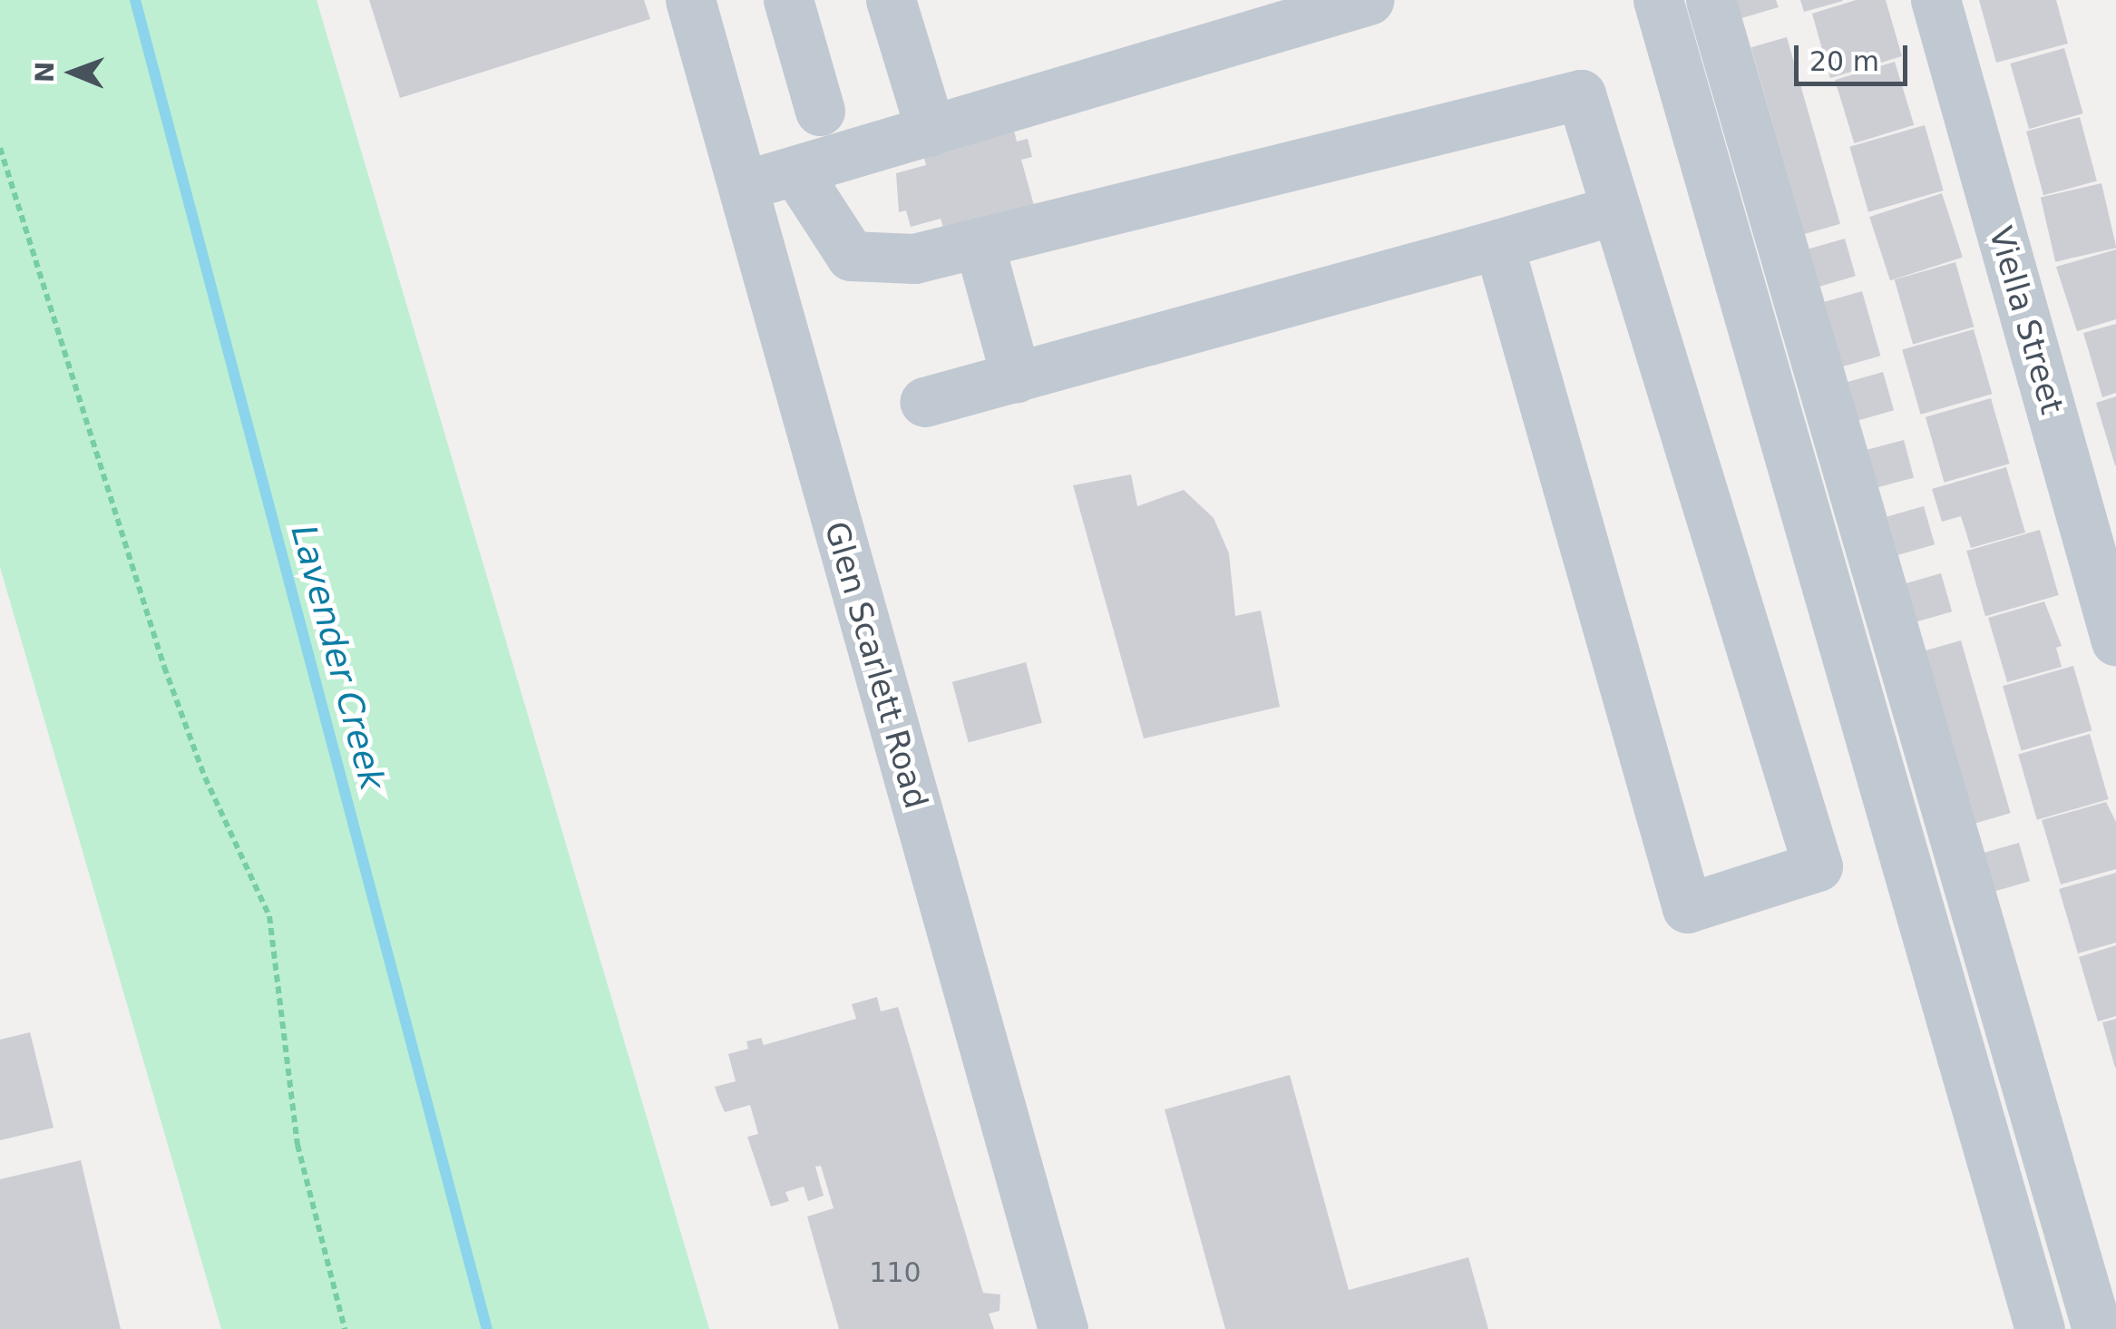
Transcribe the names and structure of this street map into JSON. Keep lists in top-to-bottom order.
{
  "streets": {
    "street": ["Viella Street", "Glen Scarlett Road"]
  },
  "water": ["Lavender Creek"],
  "house_numbers": ["110"],
  "scale_bar": "20 m",
  "north": "left"
}
